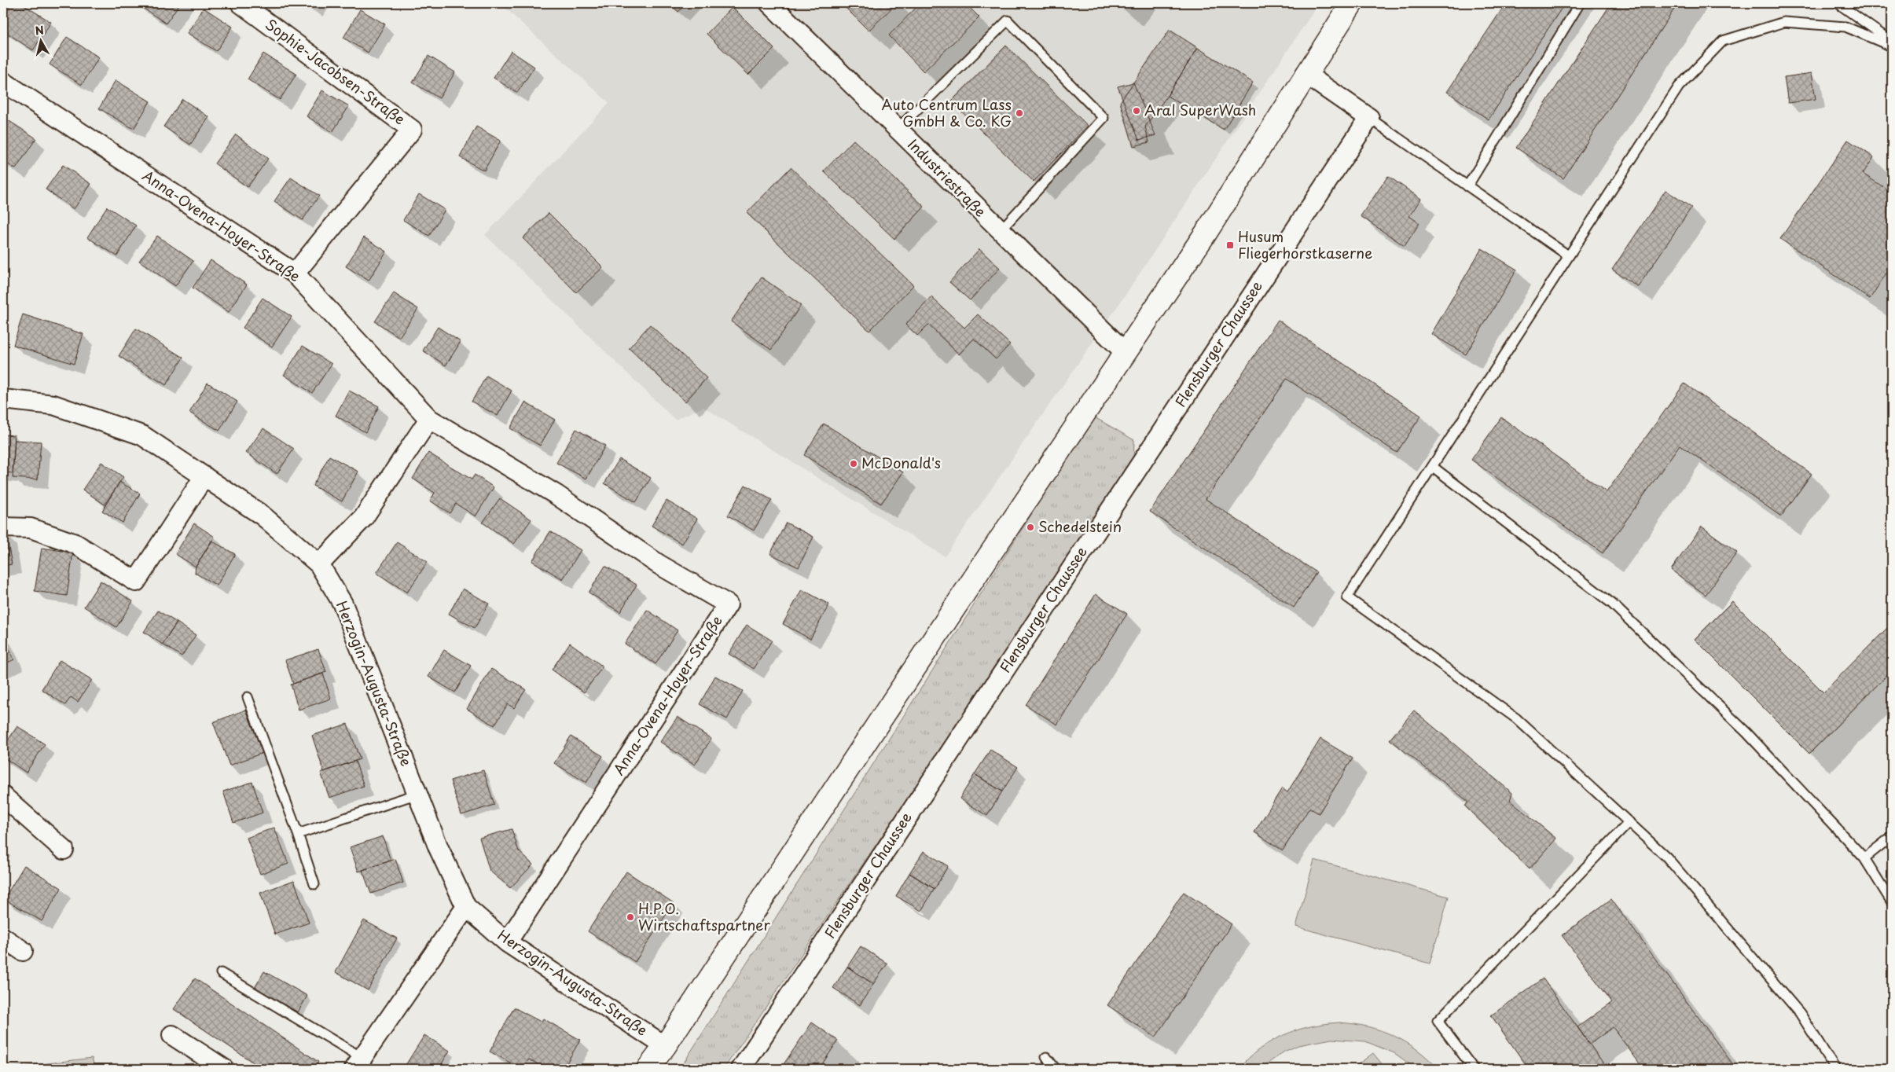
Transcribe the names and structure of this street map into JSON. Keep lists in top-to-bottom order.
{
  "streets": {
    "street": [
      "Sophie-Jacobsen-Straße",
      "Industriestraße",
      "Anna-Ovena-Hoyer-Straße",
      "Flensburger Chaussee",
      "Herzogin-Augusta-Straße"
    ]
  },
  "crossings": [
    ["Sophie-Jacobsen-Straße", "Anna-Ovena-Hoyer-Straße"],
    ["Anna-Ovena-Hoyer-Straße", "Herzogin-Augusta-Straße"]
  ],
  "places": {
    "other": [
      "Aral SuperWash",
      "Auto Centrum Lass GmbH & Co. KG",
      "McDonald's",
      "Schedelstein",
      "H.P.O. Wirtschaftspartner"
    ],
    "transit": ["Husum Fliegerhorstkaserne"]
  },
  "north": "top"
}
